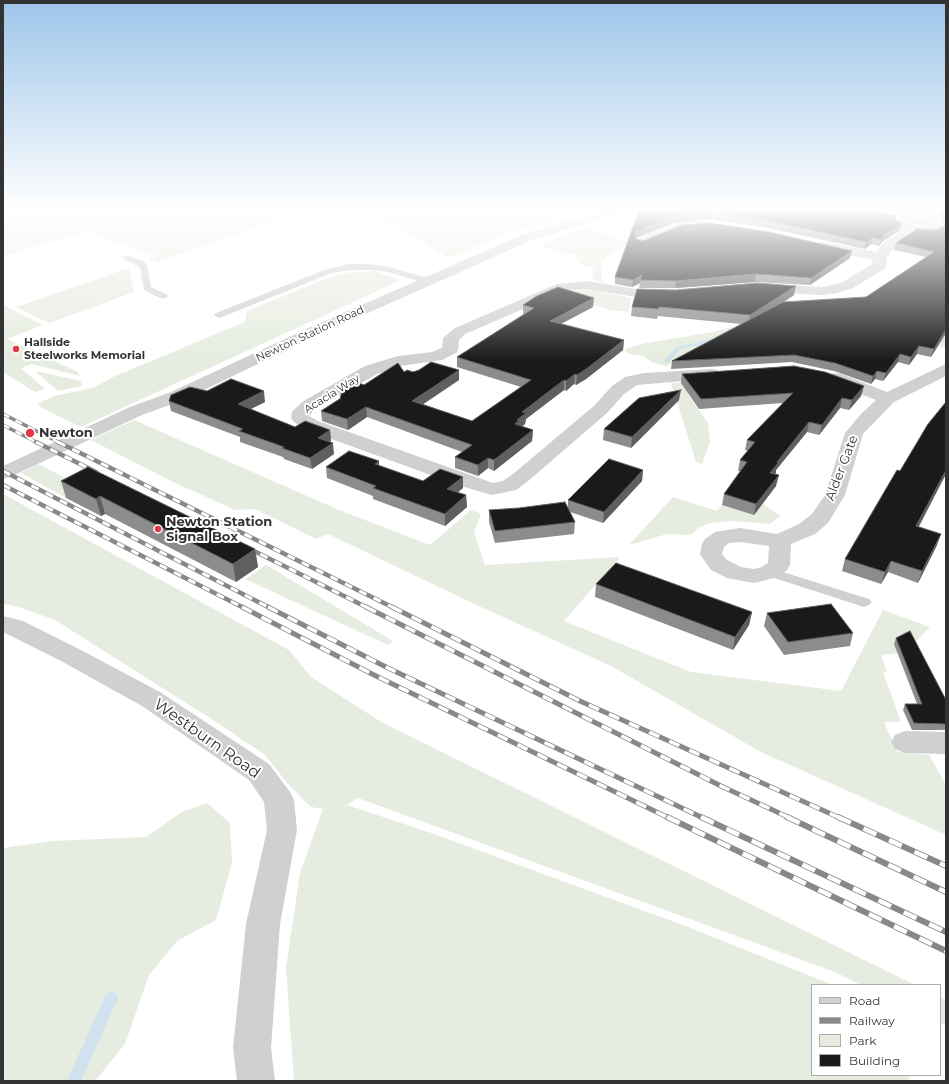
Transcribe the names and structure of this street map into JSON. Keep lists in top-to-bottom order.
{
  "streets": {
    "street": [
      "Newton Station Road",
      "Acacia Way",
      "Alder Gate",
      "Westburn Road"
    ]
  },
  "places": ["Hallside Steelworks Memorial", "Newton", "Newton Station Signal Box"],
  "legend": [
    "Road",
    "Railway",
    "Park",
    "Building"
  ]
}
